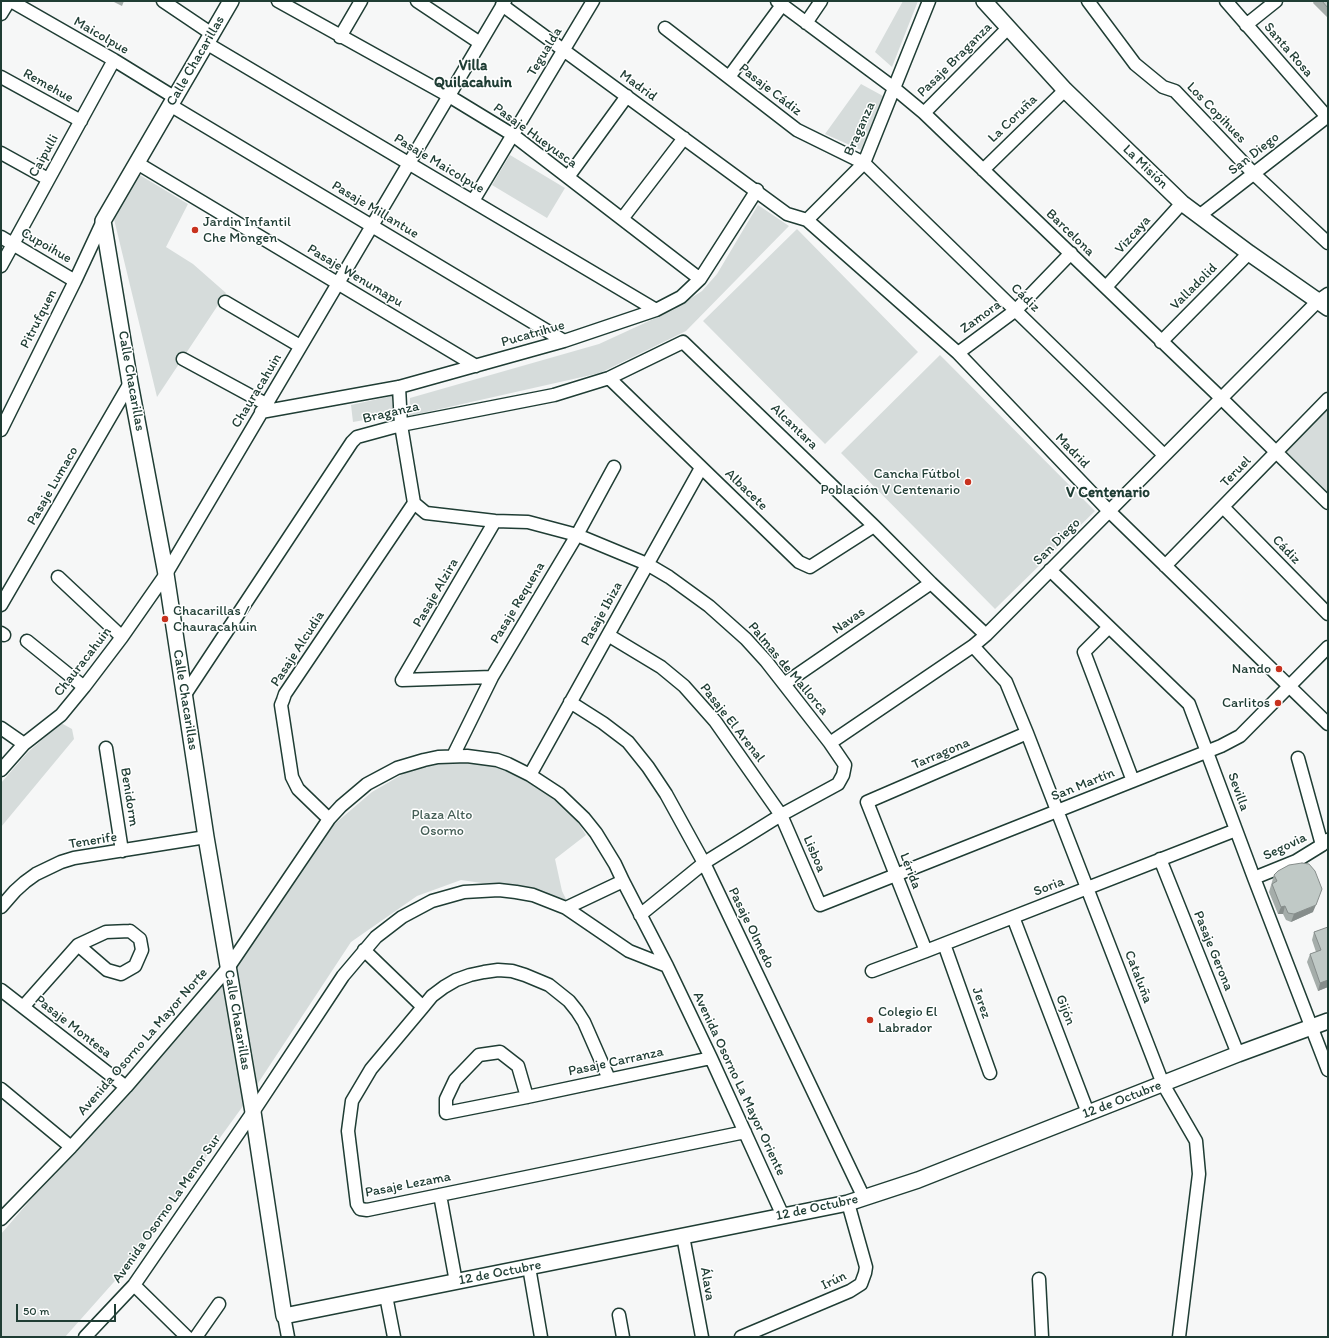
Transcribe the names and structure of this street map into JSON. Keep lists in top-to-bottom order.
{
  "streets": {
    "street": [
      "Maicolpue",
      "Santa Rosa",
      "Tegualda",
      "Pasaje Braganza",
      "Calle Chacarillas",
      "Remehue",
      "Madrid",
      "Pasaje Cádiz",
      "Los Copihues",
      "La Coruña",
      "Braganza",
      "Pasaje Hueyusca",
      "San Diego",
      "Caipulli",
      "Pasaje Maicolpue",
      "La Misión",
      "Pasaje Millantue",
      "Barcelona",
      "Vizcaya",
      "Cupoihue",
      "Pasaje Wenumapu",
      "Valladolid",
      "Cádiz",
      "Zamora",
      "Pitrufquen",
      "Pucatrihue",
      "Chauracahuin",
      "Alcantara",
      "Teruel",
      "Pasaje Lumaco",
      "Albacete",
      "Pasaje Alzira",
      "Pasaje Requena",
      "Pasaje Ibiza",
      "Navas",
      "Pasaje Alcudia",
      "Palmas de Mallorca",
      "Pasaje El Arenal",
      "Tarragona",
      "San Martín",
      "Sevilla",
      "Benidorm",
      "Tenerife",
      "Segovia",
      "Lisboa",
      "Lérida",
      "Soria",
      "Pasaje Olmedo",
      "Pasaje Gerona",
      "Cataluña",
      "Jerez",
      "Gijón",
      "Pasaje Montesa",
      "Avenida Osorno La Mayor Norte",
      "Pasaje Carranza",
      "Avenida Osorno La Mayor Oriente",
      "12 de Octubre",
      "Pasaje Lezama",
      "Avenida Osorno La Menor Sur",
      "Irún",
      "Álava"
    ]
  },
  "crossings": [
    ["Maicolpue", "Calle Chacarillas"],
    ["Maicolpue", "Caipulli"],
    ["Maicolpue", "Pasaje Millantue"],
    ["Santa Rosa", "San Diego"],
    ["Tegualda", "Madrid"],
    ["Tegualda", "Pasaje Hueyusca"],
    ["Tegualda", "Pasaje Maicolpue"],
    ["Pasaje Braganza", "La Misión"],
    ["Pasaje Braganza", "Barcelona"],
    ["Calle Chacarillas", "Braganza"],
    ["Calle Chacarillas", "Pasaje Maicolpue"],
    ["Calle Chacarillas", "Pasaje Millantue"],
    ["Calle Chacarillas", "Pasaje Wenumapu"],
    ["Calle Chacarillas", "Pitrufquen"],
    ["Calle Chacarillas", "Chauracahuin"],
    ["Calle Chacarillas", "Pasaje Lumaco"],
    ["Calle Chacarillas", "Tenerife"],
    ["Calle Chacarillas", "Avenida Osorno La Mayor Norte"],
    ["Calle Chacarillas", "12 de Octubre"],
    ["Calle Chacarillas", "Avenida Osorno La Menor Sur"],
    ["Remehue", "Caipulli"],
    ["Madrid", "Braganza"],
    ["Madrid", "San Diego"],
    ["Madrid", "Zamora"],
    ["Madrid", "Pucatrihue"],
    ["Madrid", "Chauracahuin"],
    ["Madrid", "Teruel"],
    ["Madrid", "San Martín"],
    ["Pasaje Cádiz", "Braganza"],
    ["Pasaje Cádiz", "Cádiz"],
    ["Los Copihues", "San Diego"],
    ["La Coruña", "La Misión"],
    ["La Coruña", "Barcelona"],
    ["Braganza", "Barcelona"],
    ["Braganza", "Cádiz"],
    ["Braganza", "Alcantara"],
    ["Braganza", "Albacete"],
    ["Pasaje Hueyusca", "Pucatrihue"],
    ["Pasaje Hueyusca", "Chauracahuin"],
    ["San Diego", "La Misión"],
    ["San Diego", "Barcelona"],
    ["San Diego", "Cádiz"],
    ["San Diego", "Alcantara"],
    ["San Diego", "Palmas de Mallorca"],
    ["San Diego", "Sevilla"],
    ["San Diego", "Cataluña"],
    ["Caipulli", "Cupoihue"],
    ["Pasaje Maicolpue", "Pucatrihue"],
    ["Pasaje Maicolpue", "Chauracahuin"],
    ["La Misión", "Vizcaya"],
    ["La Misión", "Valladolid"],
    ["Pasaje Millantue", "Pucatrihue"],
    ["Pasaje Millantue", "Chauracahuin"],
    ["Barcelona", "Vizcaya"],
    ["Barcelona", "Valladolid"],
    ["Barcelona", "Zamora"],
    ["Barcelona", "Teruel"],
    ["Cupoihue", "Pitrufquen"],
    ["Pasaje Wenumapu", "Pucatrihue"],
    ["Pasaje Wenumapu", "Chauracahuin"],
    ["Cádiz", "Zamora"],
    ["Cádiz", "Teruel"],
    ["Pucatrihue", "Chauracahuin"],
    ["Alcantara", "Albacete"],
    ["Alcantara", "Navas"],
    ["Albacete", "Pasaje Ibiza"],
    ["Pasaje Alzira", "Pasaje Requena"],
    ["Pasaje Alzira", "Palmas de Mallorca"],
    ["Pasaje Requena", "Palmas de Mallorca"],
    ["Pasaje Requena", "Avenida Osorno La Mayor Norte"],
    ["Pasaje Ibiza", "Palmas de Mallorca"],
    ["Pasaje Ibiza", "Pasaje El Arenal"],
    ["Pasaje Ibiza", "Pasaje Olmedo"],
    ["Pasaje Ibiza", "Avenida Osorno La Mayor Norte"],
    ["Navas", "Palmas de Mallorca"],
    ["Pasaje Alcudia", "Palmas de Mallorca"],
    ["Pasaje Alcudia", "Avenida Osorno La Mayor Norte"],
    ["Palmas de Mallorca", "Pasaje El Arenal"],
    ["Palmas de Mallorca", "Lisboa"],
    ["Palmas de Mallorca", "Pasaje Olmedo"],
    ["Palmas de Mallorca", "Avenida Osorno La Mayor Norte"],
    ["Pasaje El Arenal", "Lisboa"],
    ["Tarragona", "Lérida"],
    ["Tarragona", "Cataluña"],
    ["San Martín", "Sevilla"],
    ["San Martín", "Lisboa"],
    ["San Martín", "Lérida"],
    ["San Martín", "Cataluña"],
    ["Sevilla", "Segovia"],
    ["Sevilla", "Soria"],
    ["Sevilla", "12 de Octubre"],
    ["Benidorm", "Tenerife"],
    ["Lérida", "Soria"],
    ["Soria", "Pasaje Gerona"],
    ["Soria", "Cataluña"],
    ["Soria", "Jerez"],
    ["Soria", "Gijón"],
    ["Pasaje Olmedo", "12 de Octubre"],
    ["Pasaje Gerona", "12 de Octubre"],
    ["Cataluña", "12 de Octubre"],
    ["Gijón", "12 de Octubre"],
    ["Pasaje Montesa", "Avenida Osorno La Mayor Norte"],
    ["Avenida Osorno La Mayor Norte", "Avenida Osorno La Mayor Oriente"],
    ["Avenida Osorno La Mayor Norte", "Avenida Osorno La Menor Sur"],
    ["Pasaje Carranza", "Avenida Osorno La Mayor Oriente"],
    ["Pasaje Carranza", "Pasaje Lezama"],
    ["Avenida Osorno La Mayor Oriente", "12 de Octubre"],
    ["Avenida Osorno La Mayor Oriente", "Pasaje Lezama"],
    ["Avenida Osorno La Mayor Oriente", "Avenida Osorno La Menor Sur"],
    ["12 de Octubre", "Irún"],
    ["12 de Octubre", "Álava"]
  ],
  "districts": ["Villa Quilacahuin", "V Centenario"],
  "parks": ["Plaza Alto Osorno"],
  "places": [
    "Jardin Infantil Che Mongen",
    "Cancha Fútbol Población V Centenario",
    "Chacarillas / Chauracahuin",
    "Nando",
    "Carlitos",
    "Colegio El Labrador"
  ],
  "scale_bar": "50 m"
}
